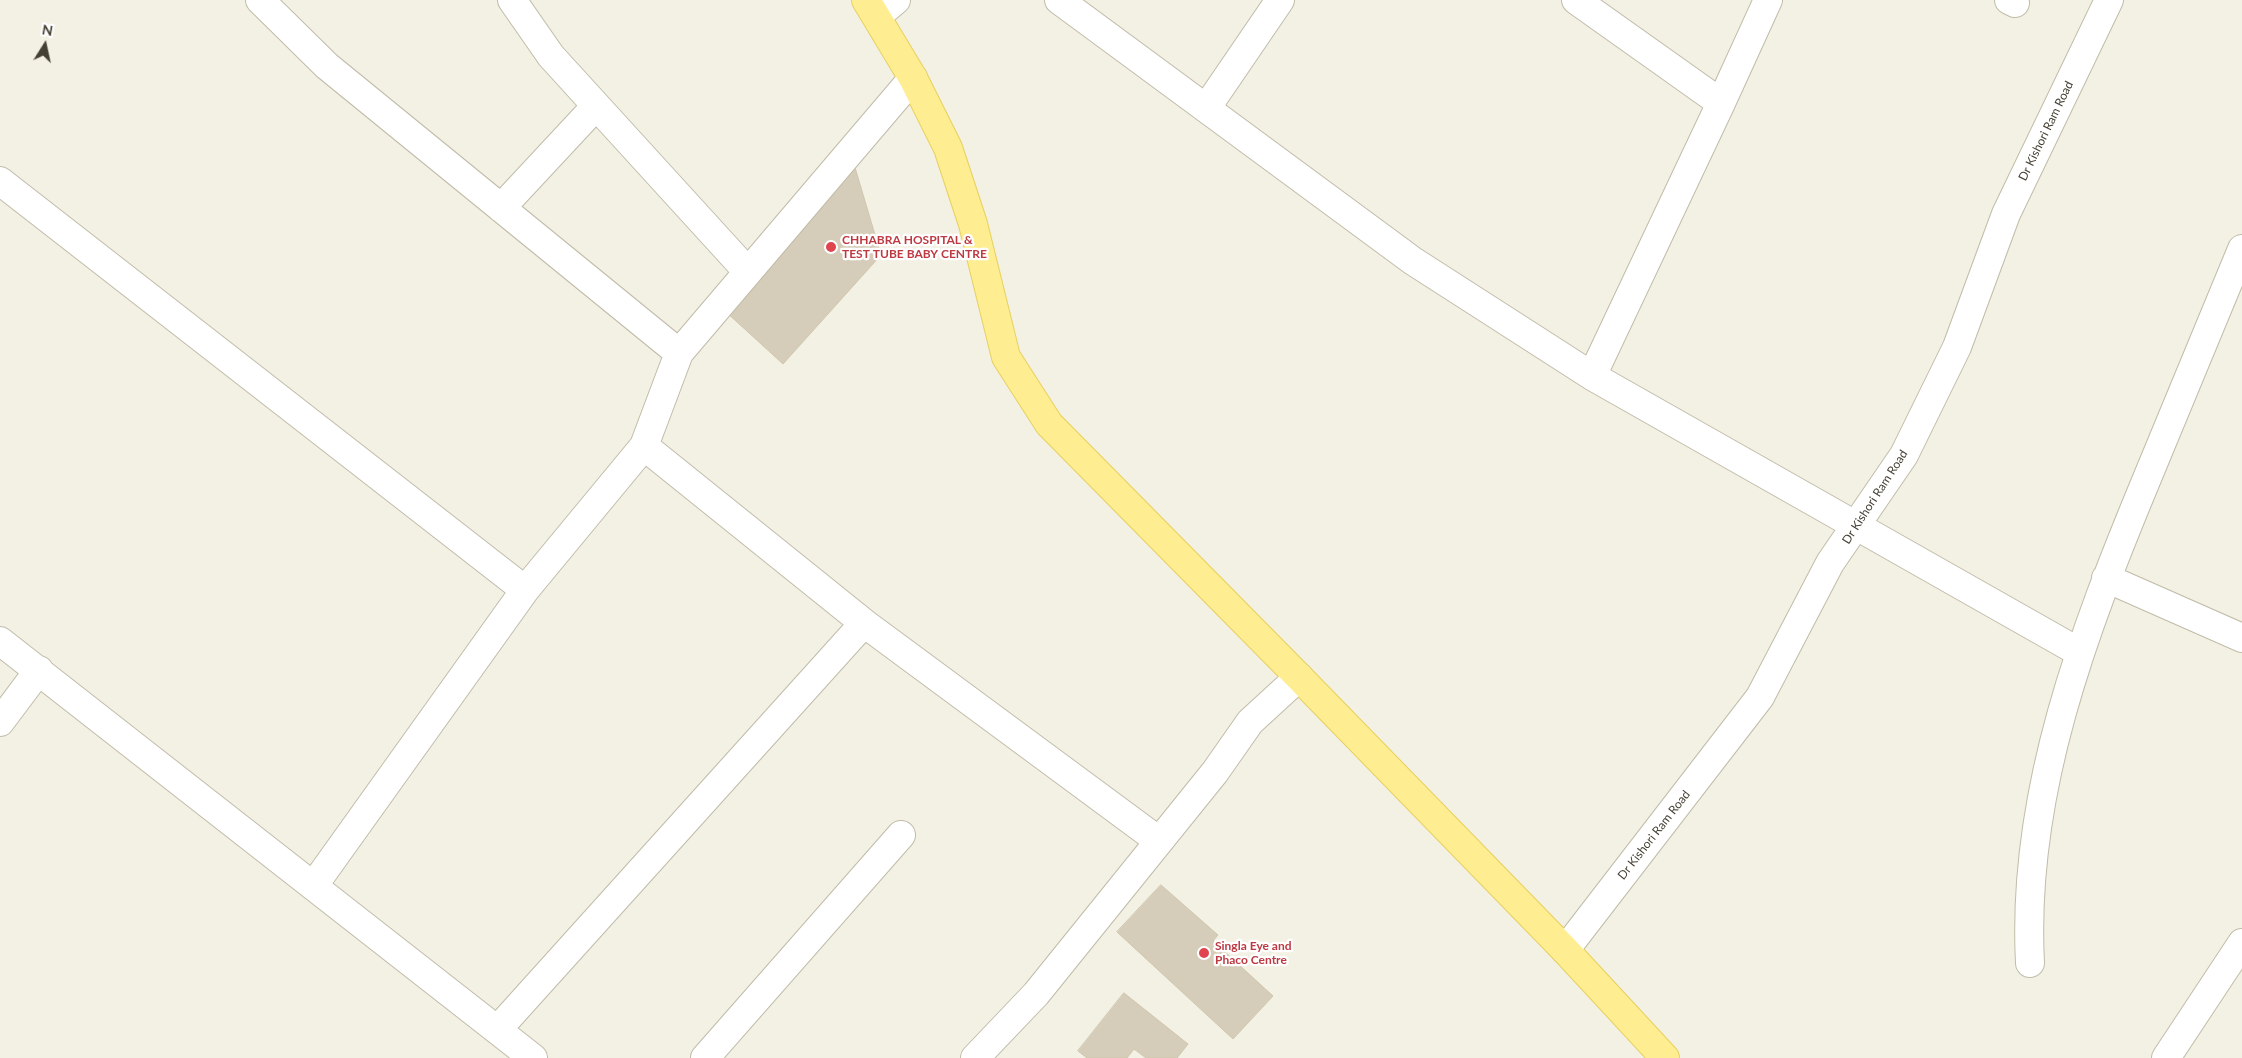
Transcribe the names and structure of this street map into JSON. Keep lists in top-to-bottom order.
{
  "streets": {
    "street": ["Dr Kishori Ram Road"]
  },
  "places": ["CHHABRA HOSPITAL & TEST TUBE BABY CENTRE", "Singla Eye and Phaco Centre"],
  "north": "top"
}
